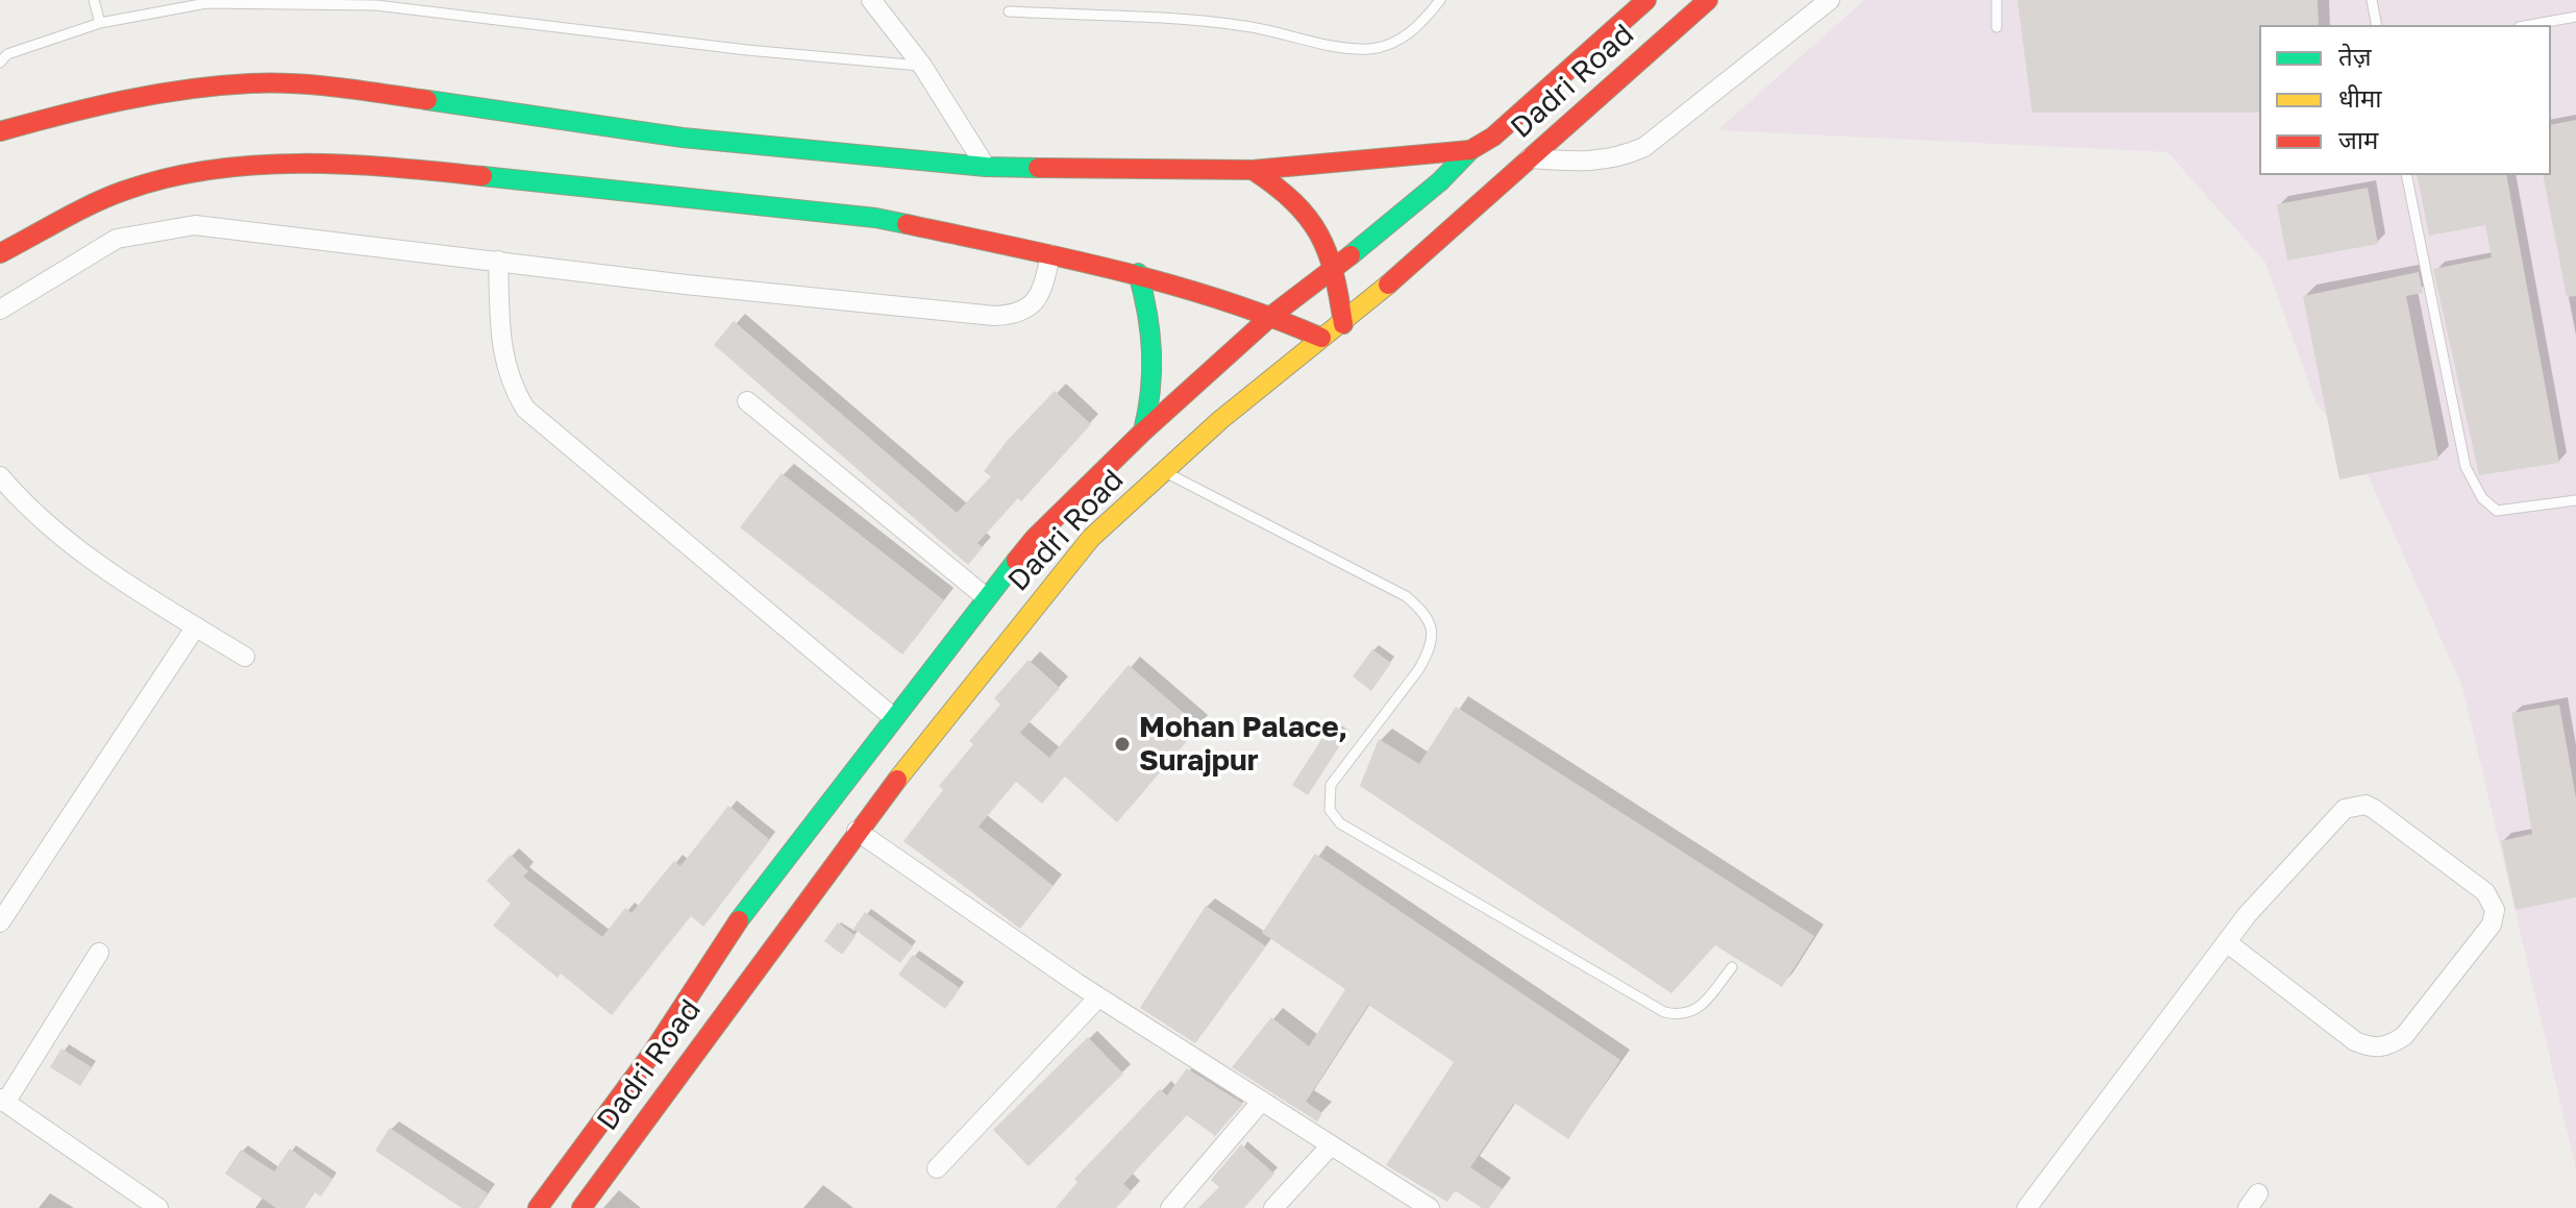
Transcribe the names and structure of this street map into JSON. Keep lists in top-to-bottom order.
{
  "streets": {
    "main road": ["Dadri Road"]
  },
  "places": ["Mohan Palace, Surajpur"],
  "legend": ["तेज़", "धीमा", "जाम"]
}
